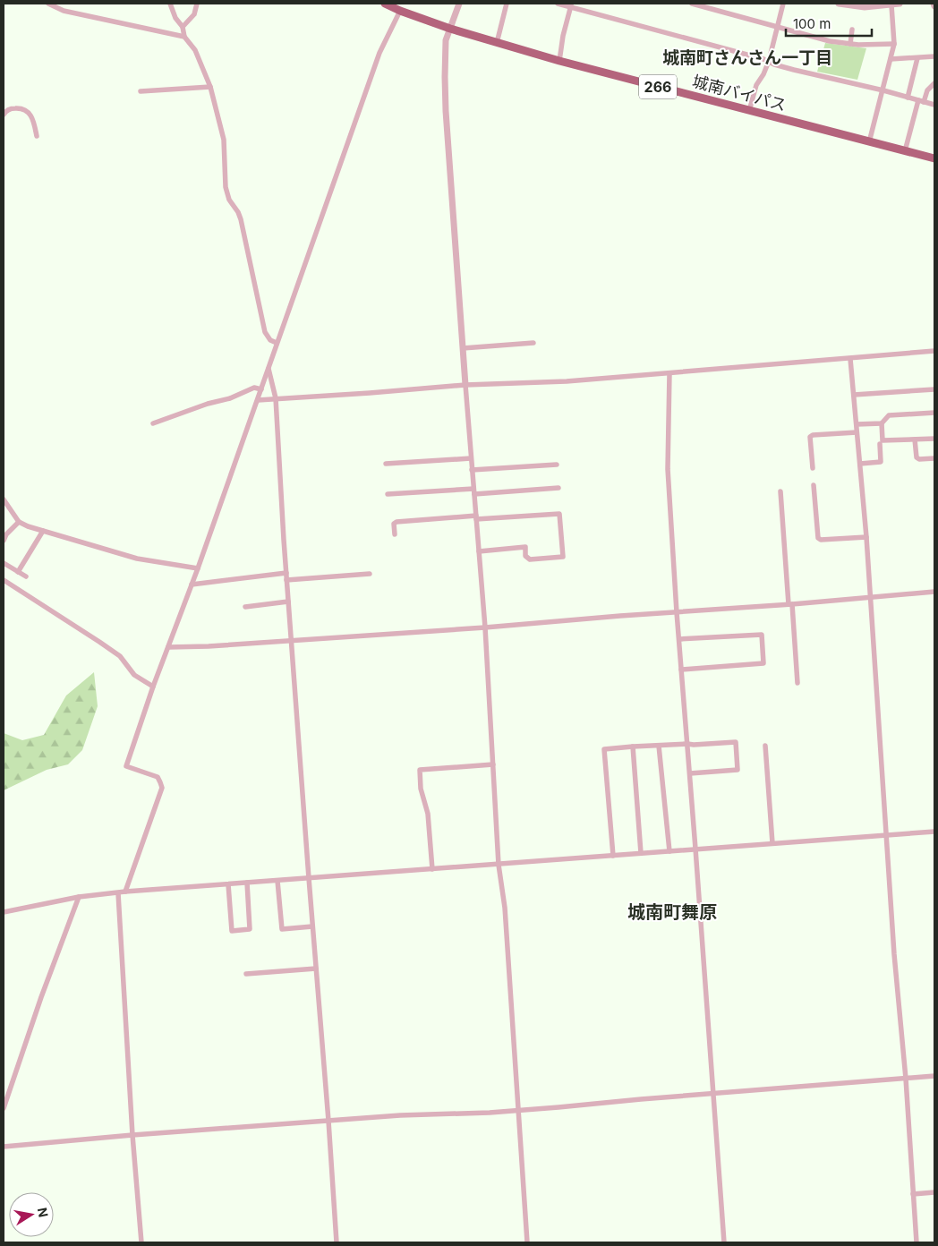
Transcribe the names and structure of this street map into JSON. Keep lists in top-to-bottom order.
{
  "streets": {
    "highway": ["266", "城南バイパス"]
  },
  "districts": ["城南町さんさん一丁目", "城南町舞原"],
  "scale_bar": "100 m",
  "north": "right"
}
